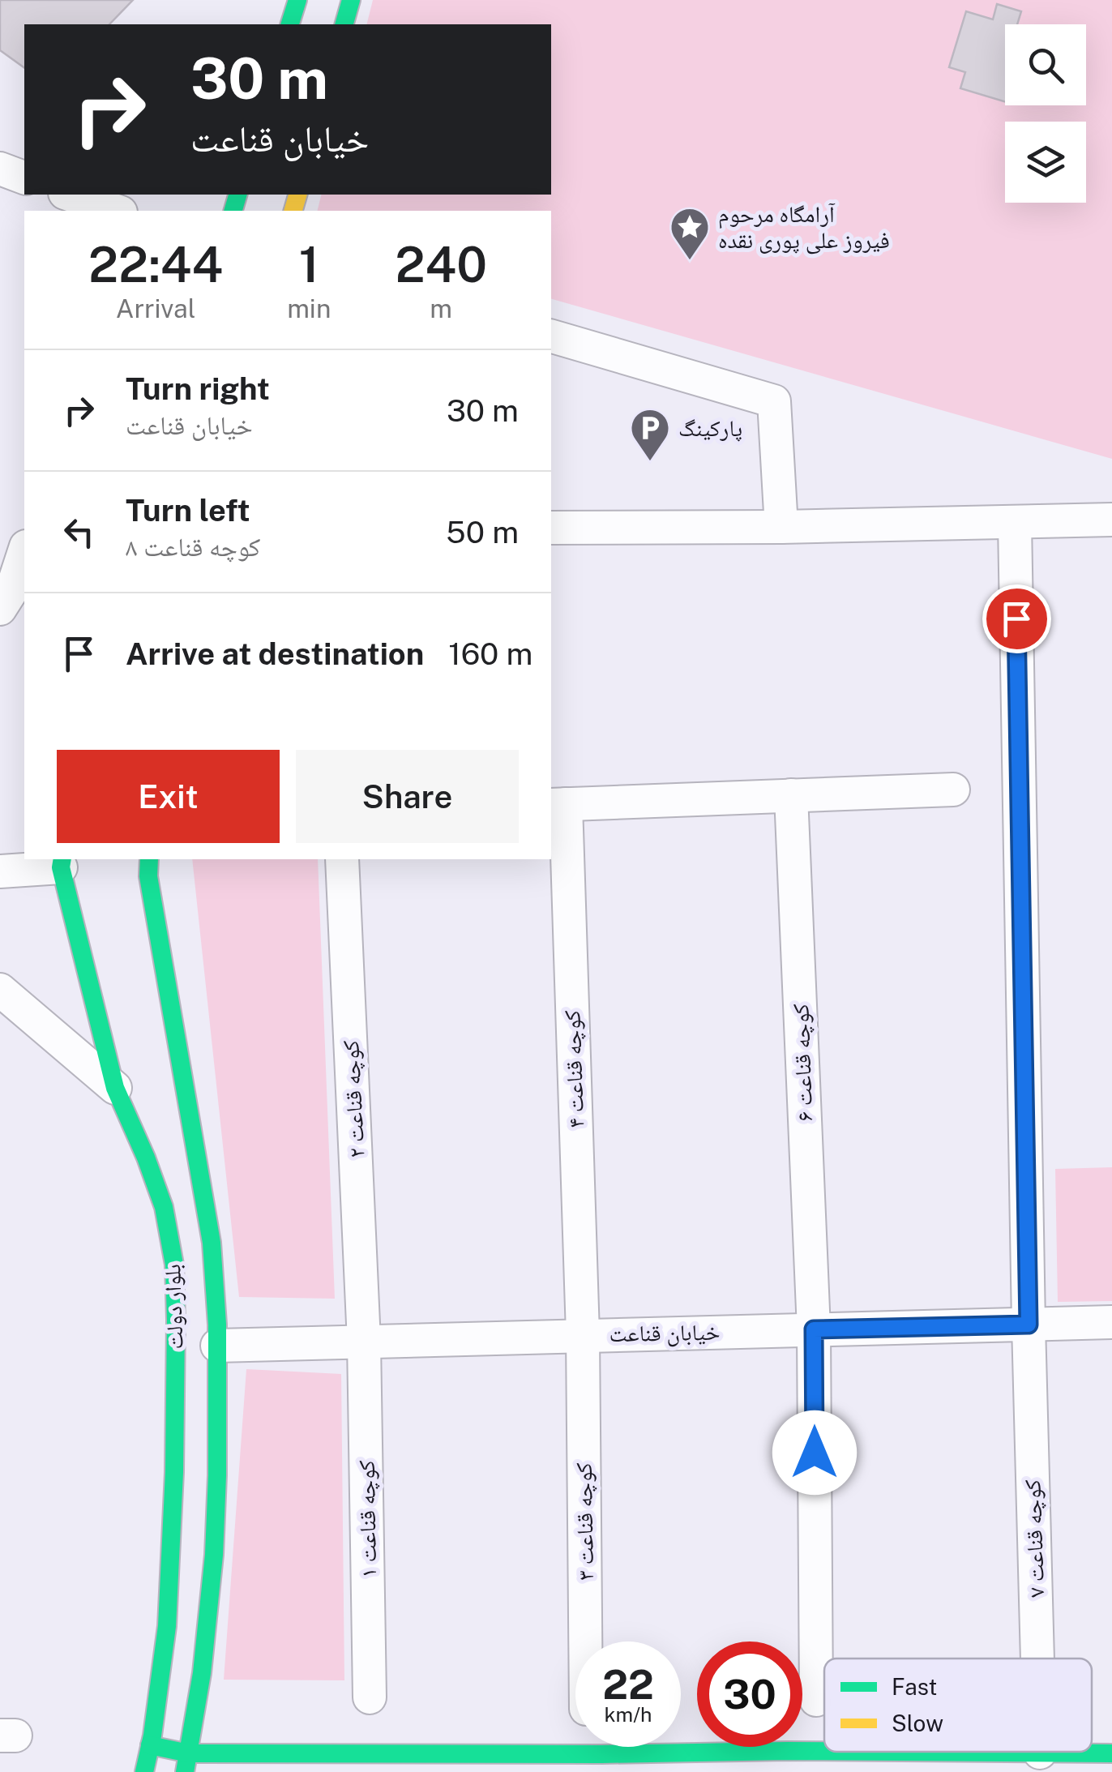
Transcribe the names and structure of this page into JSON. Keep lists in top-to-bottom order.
{
  "streets": {
    "street": [
      "کوچه قناعت ۶",
      "کوچه قناعت ۴",
      "کوچه قناعت ۲",
      "بلوار دولت",
      "خیابان قناعت",
      "کوچه قناعت ۱",
      "کوچه قناعت ۳",
      "کوچه قناعت ۷"
    ]
  },
  "crossings": [
    ["کوچه قناعت ۶", "خیابان قناعت"],
    ["کوچه قناعت ۴", "خیابان قناعت"],
    ["کوچه قناعت ۴", "کوچه قناعت ۳"],
    ["کوچه قناعت ۲", "خیابان قناعت"],
    ["کوچه قناعت ۲", "کوچه قناعت ۱"],
    ["بلوار دولت", "خیابان قناعت"],
    ["خیابان قناعت", "کوچه قناعت ۱"],
    ["خیابان قناعت", "کوچه قناعت ۳"],
    ["خیابان قناعت", "کوچه قناعت ۷"]
  ],
  "places": {
    "place": ["آرامگاه مرحوم فیروز علی پوری نقده"],
    "parking": ["پارکینگ"]
  },
  "legend": ["Fast", "Slow"],
  "page": {
    "turn": ["30 m", "خیابان قناعت"],
    "eta": [
      "22:44",
      "Arrival",
      "1",
      "min",
      "240",
      "m"
    ],
    "list": [
      {
        "name": "Turn right",
        "note": "خیابان قناعت",
        "value": "30 m"
      },
      {
        "name": "Turn left",
        "note": "کوچه قناعت ۸",
        "value": "50 m"
      },
      {
        "name": "Arrive at destination",
        "value": "160 m"
      }
    ],
    "buttons": ["Exit", "Share"],
    "speed": "22 km/h",
    "limit": "30"
  }
}
